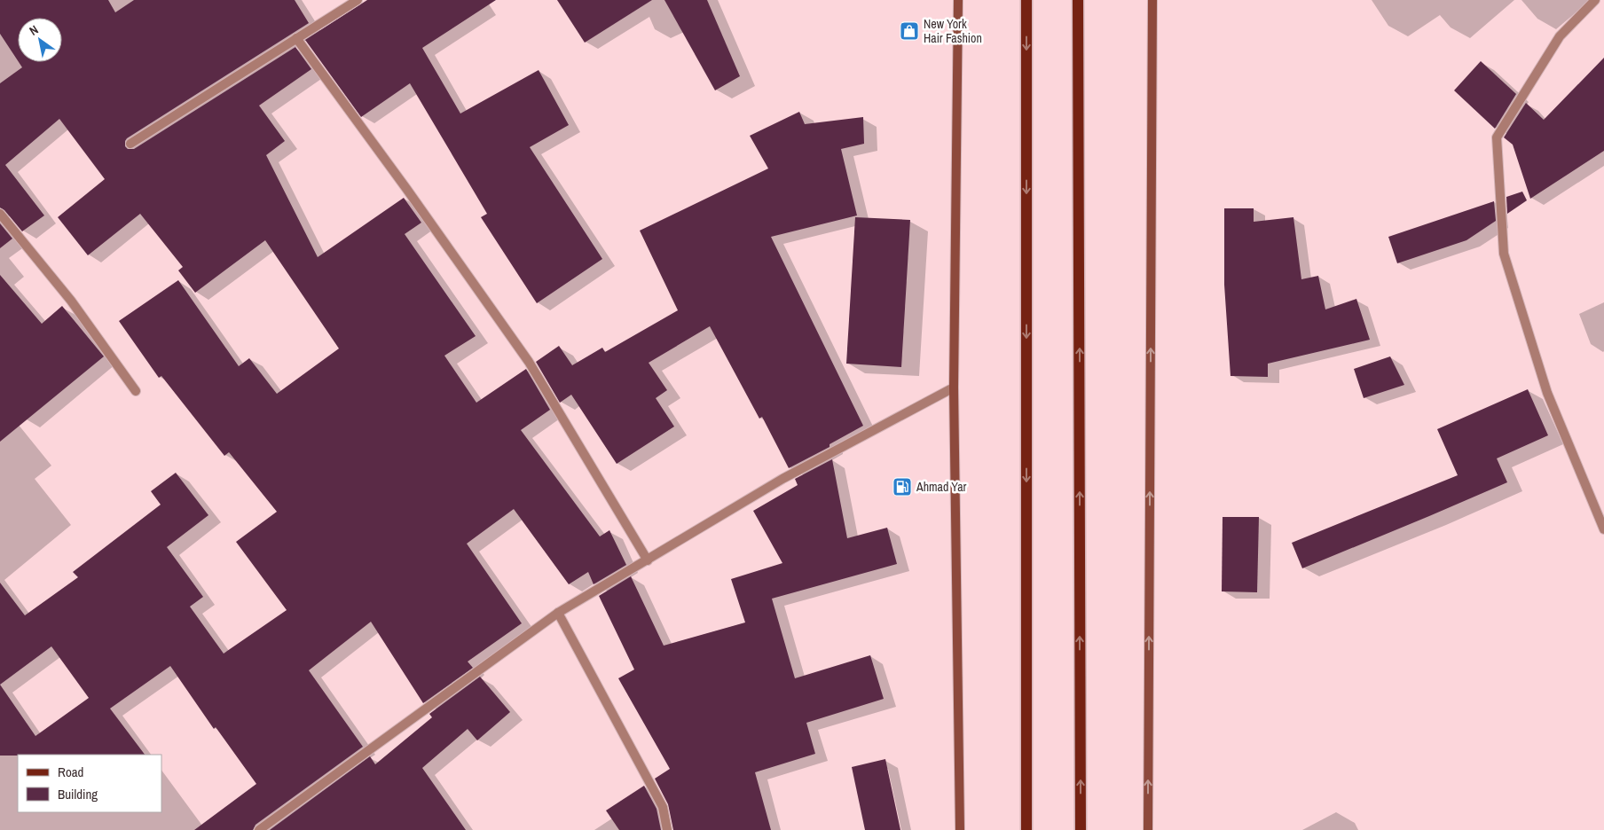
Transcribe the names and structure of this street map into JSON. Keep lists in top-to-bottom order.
{
  "places": {
    "shop": ["New York Hair Fashion"],
    "fuel station": ["Ahmad Yar"]
  },
  "legend": ["Road", "Building"],
  "north": "top left"
}
